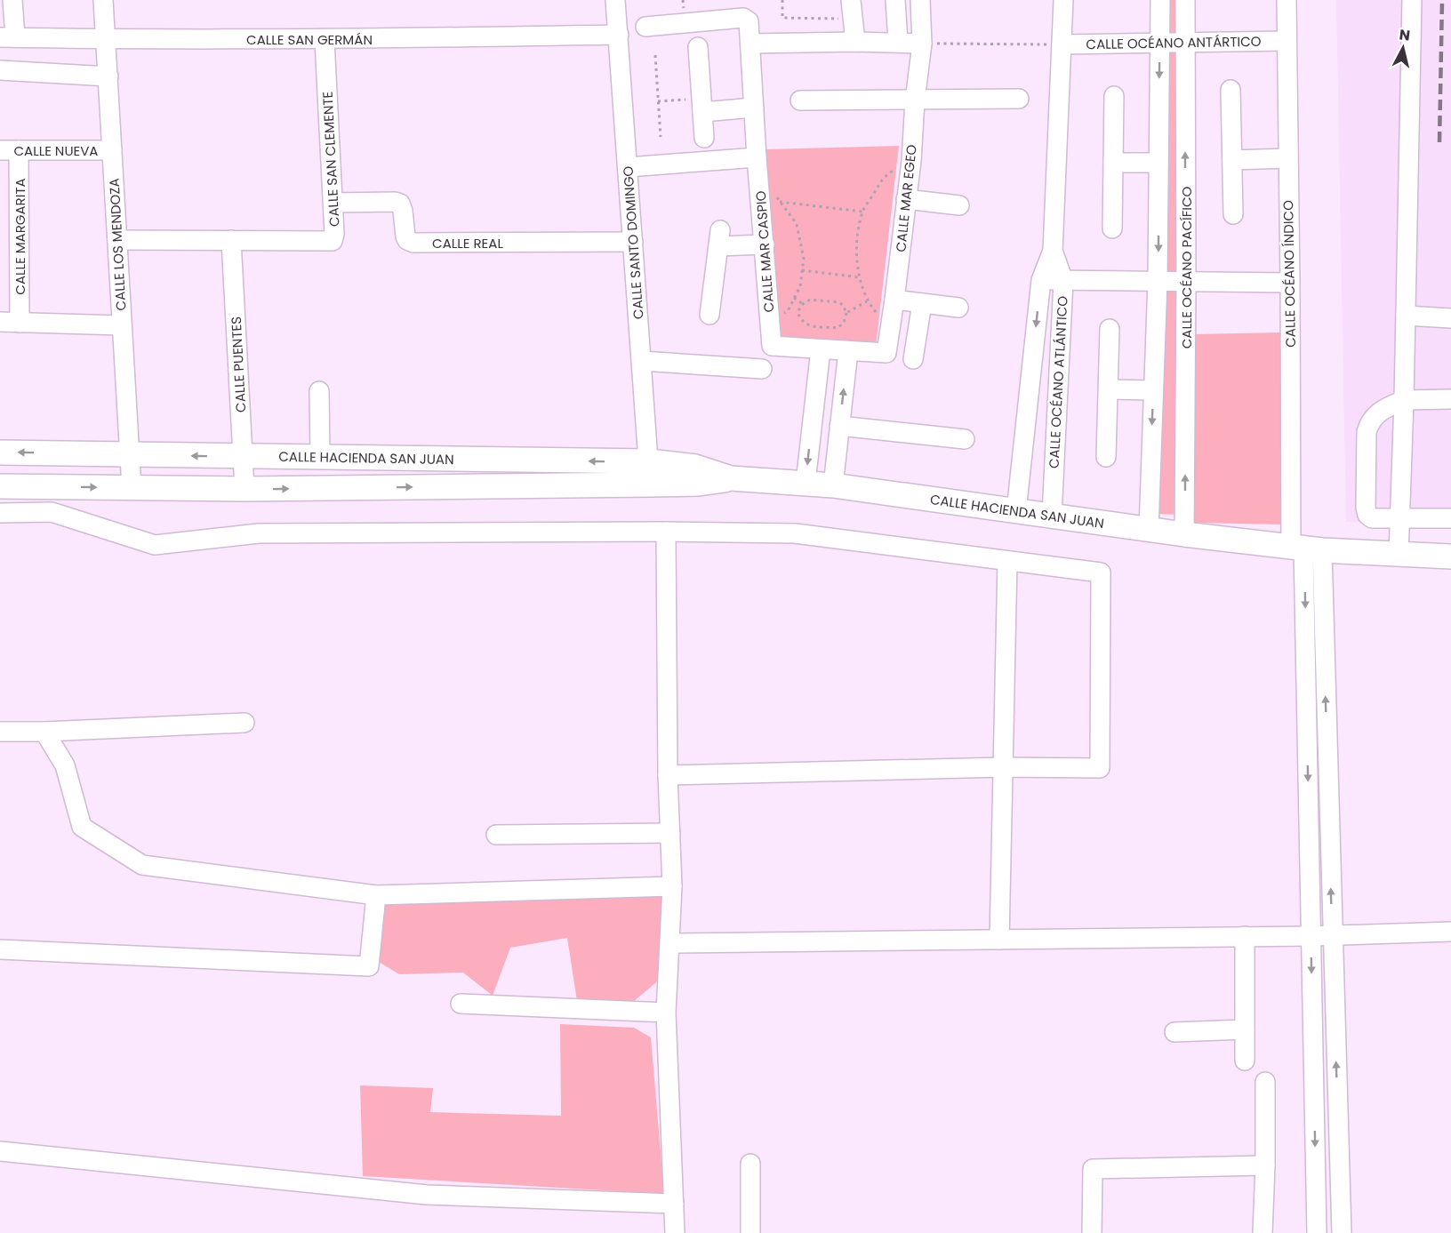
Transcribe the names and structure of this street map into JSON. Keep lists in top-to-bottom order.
{
  "streets": {
    "main road": ["CALLE HACIENDA SAN JUAN"],
    "street": [
      "CALLE SAN GERMÁN",
      "CALLE OCÉANO ANTÁRTICO",
      "CALLE NUEVA",
      "CALLE SAN CLEMENTE",
      "CALLE MAR EGEO",
      "CALLE MARGARITA",
      "CALLE REAL",
      "CALLE SANTO DOMINGO",
      "CALLE LOS MENDOZA",
      "CALLE MAR CASPIO",
      "CALLE OCÉANO PACÍFICO",
      "CALLE OCÉANO ÍNDICO",
      "CALLE PUENTES",
      "CALLE OCÉANO ATLÁNTICO"
    ]
  },
  "crossings": [
    ["CALLE SAN GERMÁN", "CALLE SAN CLEMENTE"],
    ["CALLE SAN GERMÁN", "CALLE SANTO DOMINGO"],
    ["CALLE SAN GERMÁN", "CALLE LOS MENDOZA"],
    ["CALLE OCÉANO ANTÁRTICO", "CALLE OCÉANO PACÍFICO"],
    ["CALLE OCÉANO ANTÁRTICO", "CALLE OCÉANO ÍNDICO"],
    ["CALLE OCÉANO ANTÁRTICO", "CALLE OCÉANO ATLÁNTICO"],
    ["CALLE NUEVA", "CALLE MARGARITA"],
    ["CALLE NUEVA", "CALLE LOS MENDOZA"],
    ["CALLE SAN CLEMENTE", "CALLE REAL"],
    ["CALLE SAN CLEMENTE", "CALLE PUENTES"],
    ["CALLE MAR EGEO", "CALLE MAR CASPIO"],
    ["CALLE REAL", "CALLE SANTO DOMINGO"],
    ["CALLE SANTO DOMINGO", "CALLE HACIENDA SAN JUAN"],
    ["CALLE LOS MENDOZA", "CALLE HACIENDA SAN JUAN"],
    ["CALLE OCÉANO PACÍFICO", "CALLE HACIENDA SAN JUAN"],
    ["CALLE OCÉANO ÍNDICO", "CALLE HACIENDA SAN JUAN"],
    ["CALLE PUENTES", "CALLE HACIENDA SAN JUAN"],
    ["CALLE OCÉANO ATLÁNTICO", "CALLE HACIENDA SAN JUAN"]
  ],
  "north": "top"
}
